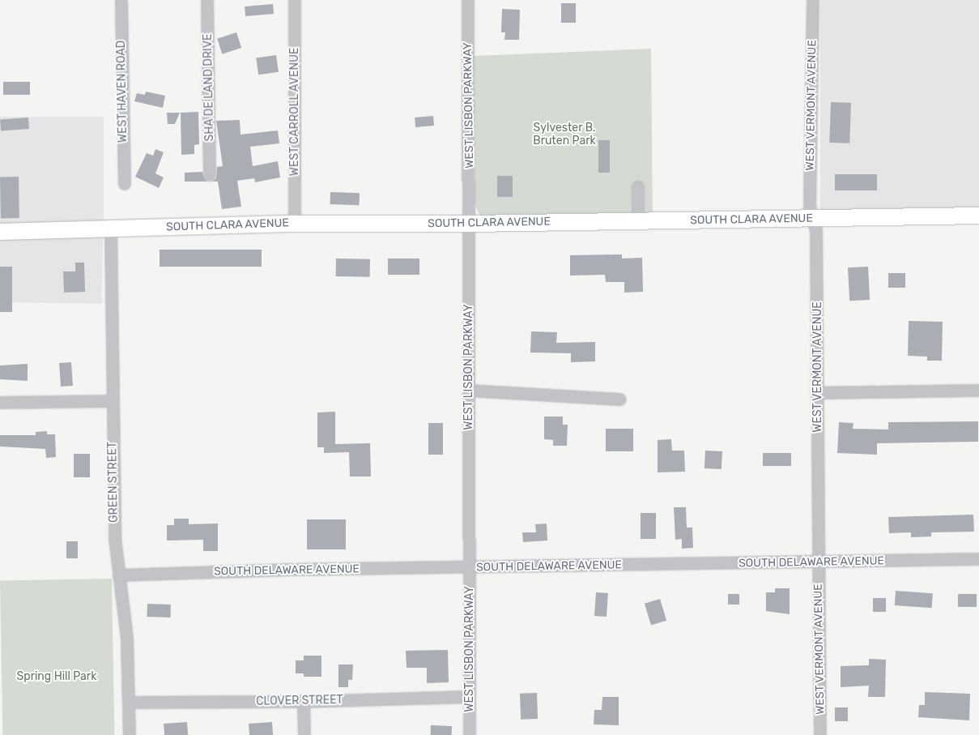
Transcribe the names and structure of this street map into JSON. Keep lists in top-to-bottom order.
{
  "streets": {
    "street": [
      "SHA DE LAND DRIVE",
      "WEST HAVEN ROAD",
      "WEST LISBON PARKWAY",
      "WEST VERMONT AVENUE",
      "WEST CARROLL AVENUE",
      "SOUTH CLARA AVENUE",
      "GREEN STREET",
      "SOUTH DELAWARE AVENUE",
      "CLOVER STREET"
    ]
  },
  "crossings": [
    ["WEST LISBON PARKWAY", "SOUTH CLARA AVENUE"],
    ["WEST LISBON PARKWAY", "SOUTH DELAWARE AVENUE"],
    ["WEST LISBON PARKWAY", "CLOVER STREET"],
    ["WEST VERMONT AVENUE", "SOUTH CLARA AVENUE"],
    ["WEST VERMONT AVENUE", "SOUTH DELAWARE AVENUE"],
    ["WEST CARROLL AVENUE", "SOUTH CLARA AVENUE"],
    ["SOUTH CLARA AVENUE", "GREEN STREET"],
    ["GREEN STREET", "SOUTH DELAWARE AVENUE"],
    ["GREEN STREET", "CLOVER STREET"]
  ],
  "parks": ["Sylvester B. Bruten Park", "Spring Hill Park"]
}
